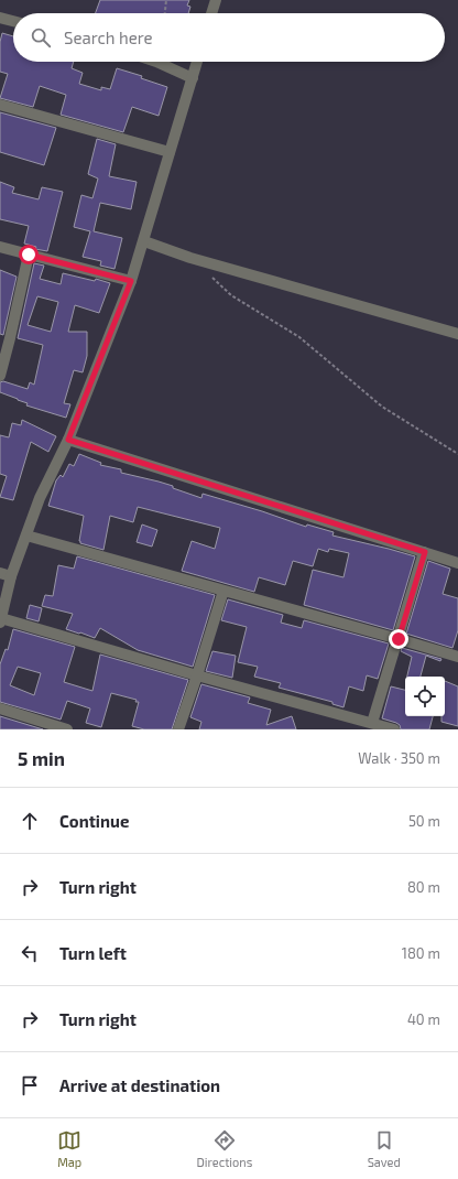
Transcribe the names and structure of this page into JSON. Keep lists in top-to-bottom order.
{
  "page": {
    "search": "Search here",
    "heading": ["5 min", "Walk · 350 m"],
    "list": [
      ["Continue", "50 m"],
      ["Turn right", "80 m"],
      ["Turn left", "180 m"],
      ["Turn right", "40 m"],
      "Arrive at destination"
    ],
    "nav": ["Map", "Directions", "Saved"]
  }
}
